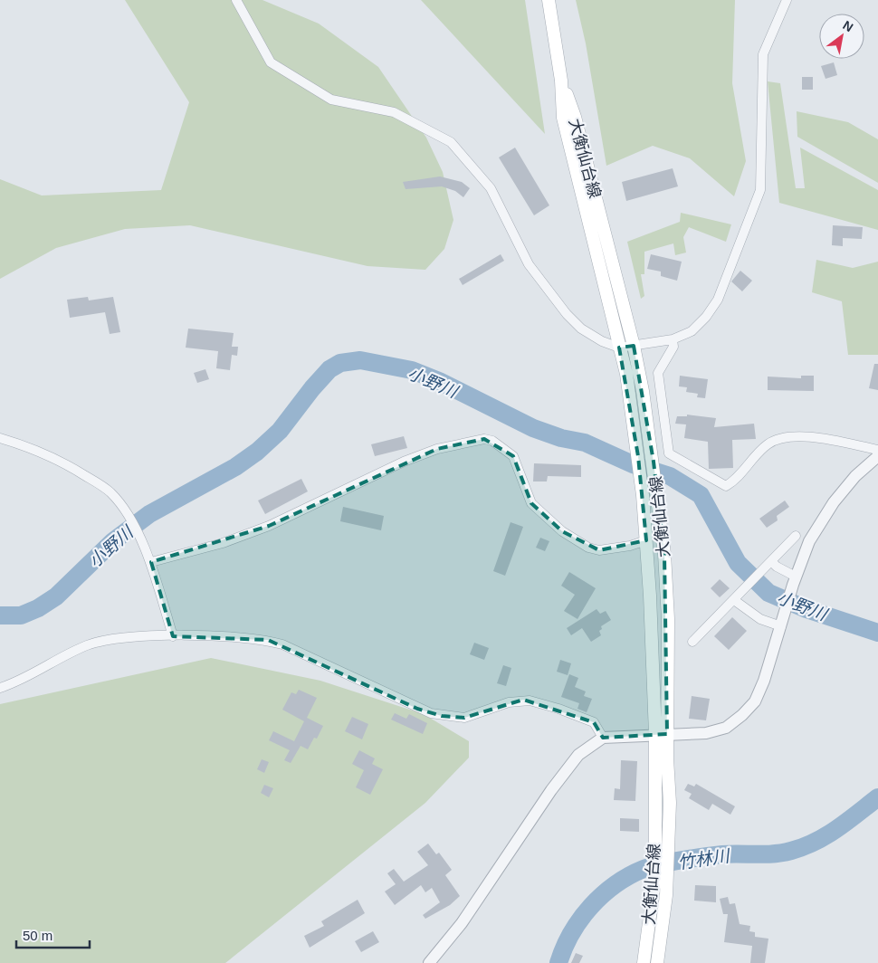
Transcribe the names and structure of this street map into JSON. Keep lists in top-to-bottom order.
{
  "streets": {
    "main road": ["大衡仙台線"]
  },
  "water": ["小野川", "竹林川"],
  "scale_bar": "50 m",
  "north": "top right"
}
